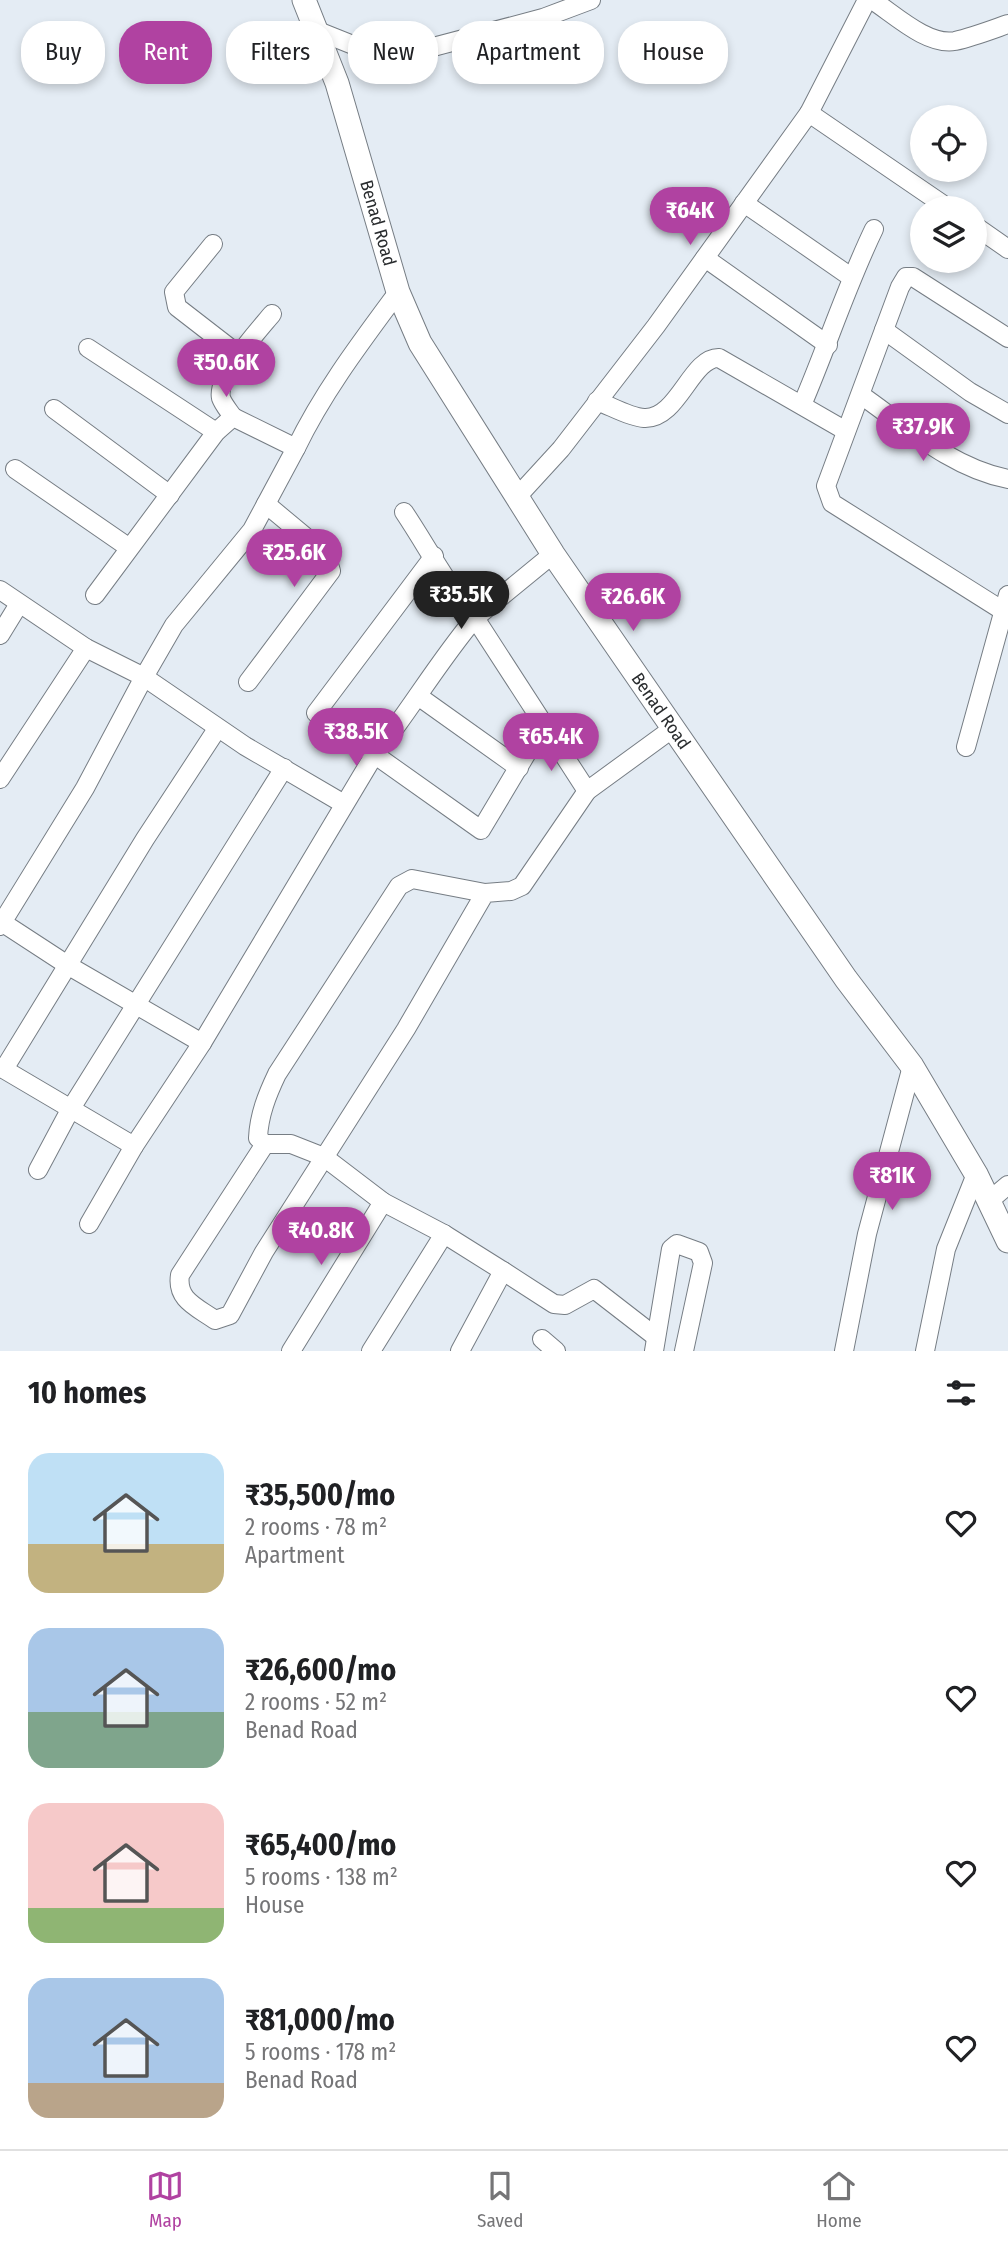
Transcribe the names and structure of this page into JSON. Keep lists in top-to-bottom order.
{
  "streets": {
    "main road": ["Benad Road"]
  },
  "page": {
    "chip": [
      "Buy",
      "Rent",
      "Filters",
      "New",
      "Apartment",
      "House"
    ],
    "price": [
      "₹64K",
      "₹50.6K",
      "₹37.9K",
      "₹25.6K",
      "₹35.5K",
      "₹26.6K",
      "₹38.5K",
      "₹65.4K",
      "₹81K",
      "₹40.8K"
    ],
    "heading": "10 homes",
    "list": [
      {
        "name": "₹35,500/mo",
        "note": "2 rooms · 78 m² · Apartment"
      },
      {
        "name": "₹26,600/mo",
        "note": "2 rooms · 52 m² · Benad Road"
      },
      {
        "name": "₹65,400/mo",
        "note": "5 rooms · 138 m² · House"
      },
      {
        "name": "₹81,000/mo",
        "note": "5 rooms · 178 m² · Benad Road"
      }
    ],
    "tabs": ["Map", "Saved", "Home"]
  }
}
